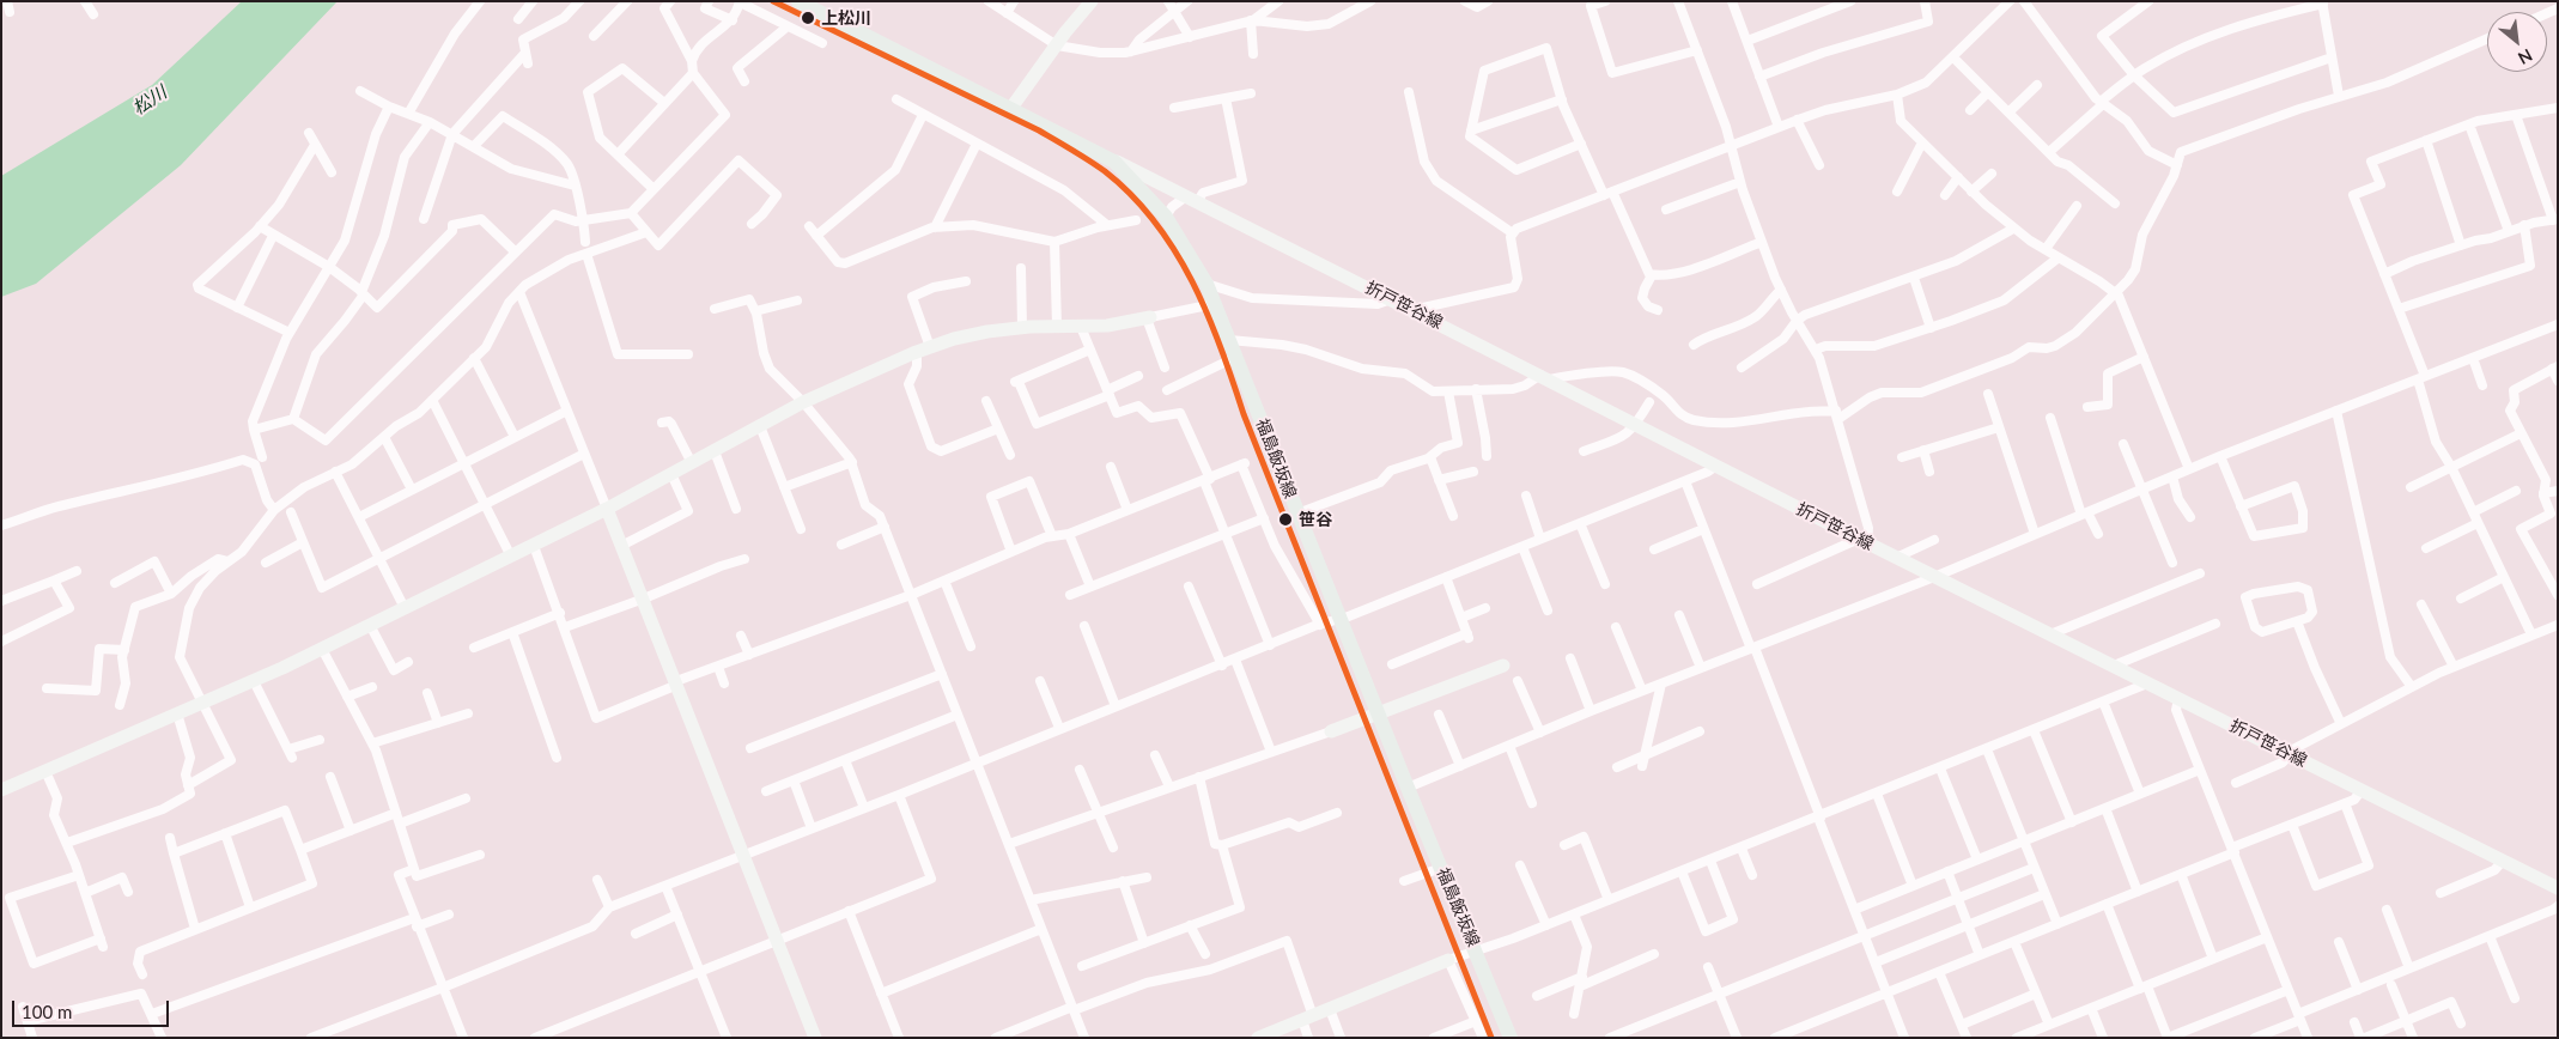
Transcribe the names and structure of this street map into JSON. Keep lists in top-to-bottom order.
{
  "streets": {
    "main road": ["福島飯坂線"],
    "street": ["折戸笹谷線"]
  },
  "crossings": [
    ["折戸笹谷線", "福島飯坂線"]
  ],
  "water": ["松川"],
  "places": ["上松川", "笹谷"],
  "scale_bar": "100 m",
  "north": "bottom right"
}
